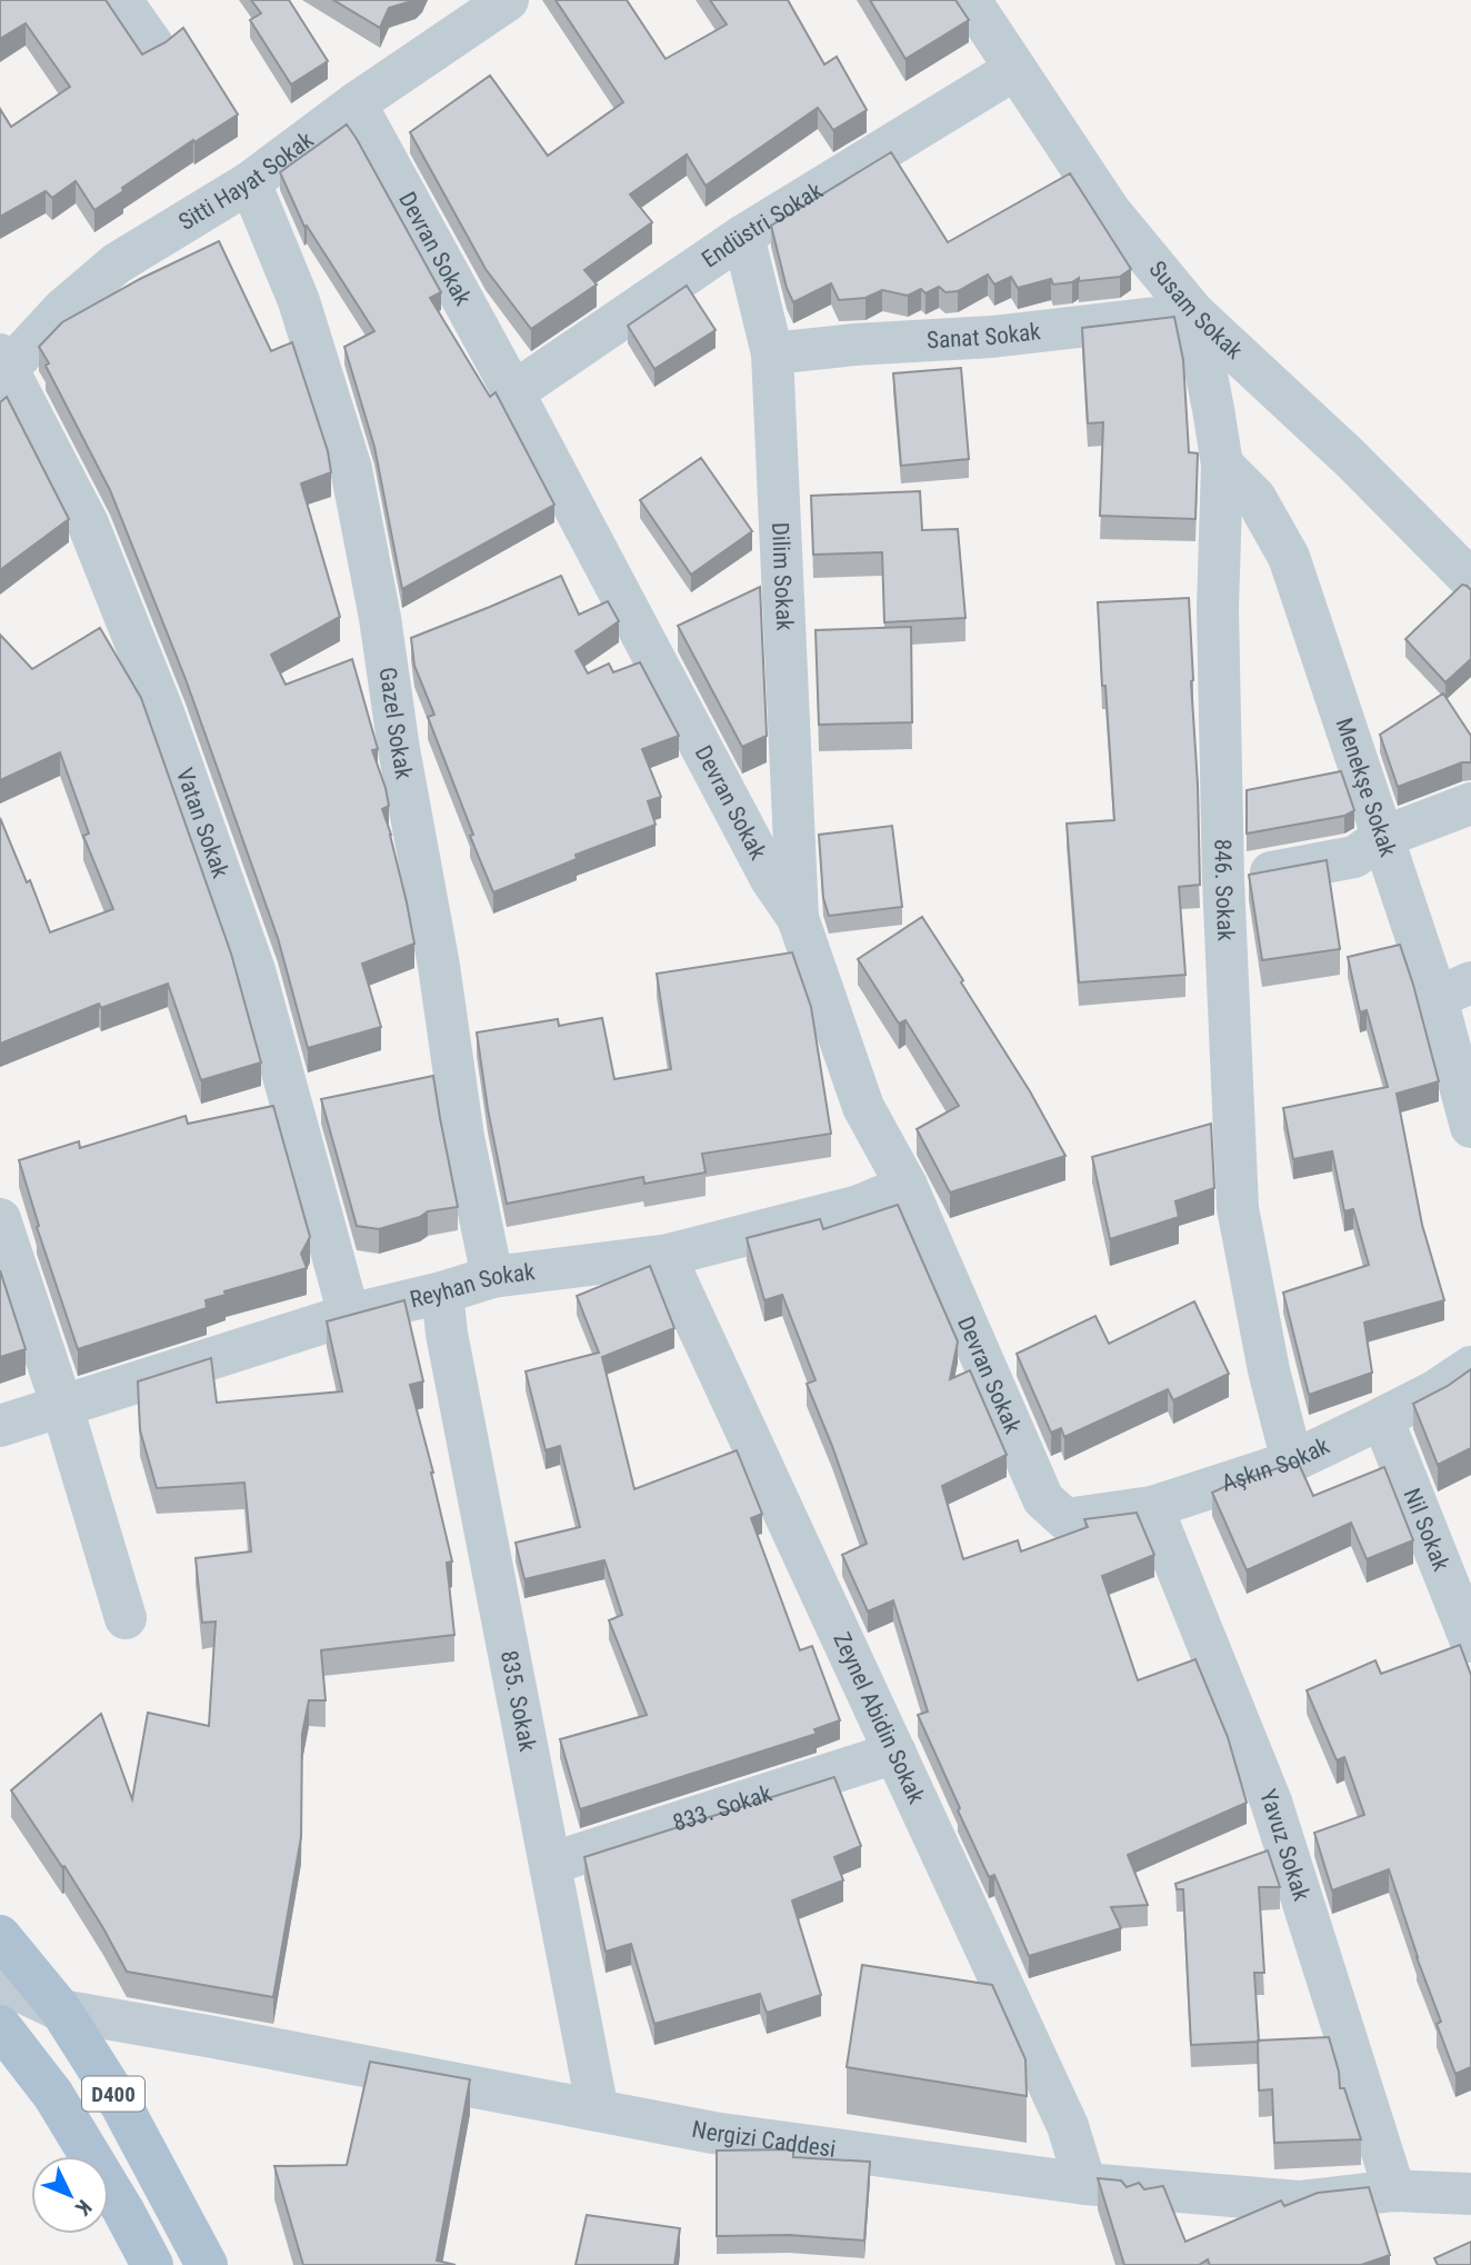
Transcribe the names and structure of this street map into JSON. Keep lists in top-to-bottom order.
{
  "streets": {
    "main road": ["D400"],
    "street": [
      "Sitti Hayat Sokak",
      "Endüstri Sokak",
      "Devran Sokak",
      "Susam Sokak",
      "Sanat Sokak",
      "Dilim Sokak",
      "Gazel Sokak",
      "Menekşe Sokak",
      "Vatan Sokak",
      "846. Sokak",
      "Reyhan Sokak",
      "Aşkın Sokak",
      "Nil Sokak",
      "835. Sokak",
      "Zeynel Abidin Sokak",
      "833. Sokak",
      "Yavuz Sokak",
      "Nergizi Caddesi"
    ]
  },
  "crossings": [
    ["Sitti Hayat Sokak", "Devran Sokak"],
    ["Sitti Hayat Sokak", "Gazel Sokak"],
    ["Sitti Hayat Sokak", "Vatan Sokak"],
    ["Endüstri Sokak", "Devran Sokak"],
    ["Endüstri Sokak", "Susam Sokak"],
    ["Endüstri Sokak", "Dilim Sokak"],
    ["Devran Sokak", "Dilim Sokak"],
    ["Devran Sokak", "Reyhan Sokak"],
    ["Devran Sokak", "Aşkın Sokak"],
    ["Susam Sokak", "Sanat Sokak"],
    ["Susam Sokak", "846. Sokak"],
    ["Sanat Sokak", "Dilim Sokak"],
    ["Sanat Sokak", "846. Sokak"],
    ["Gazel Sokak", "Reyhan Sokak"],
    ["Menekşe Sokak", "846. Sokak"],
    ["Vatan Sokak", "Reyhan Sokak"],
    ["846. Sokak", "Aşkın Sokak"],
    ["Reyhan Sokak", "835. Sokak"],
    ["Reyhan Sokak", "Zeynel Abidin Sokak"],
    ["Aşkın Sokak", "Nil Sokak"],
    ["Aşkın Sokak", "Yavuz Sokak"],
    ["835. Sokak", "833. Sokak"],
    ["835. Sokak", "Nergizi Caddesi"],
    ["Zeynel Abidin Sokak", "833. Sokak"],
    ["Zeynel Abidin Sokak", "Nergizi Caddesi"],
    ["Yavuz Sokak", "Nergizi Caddesi"],
    ["D400", "Nergizi Caddesi"]
  ],
  "north": "bottom right"
}
